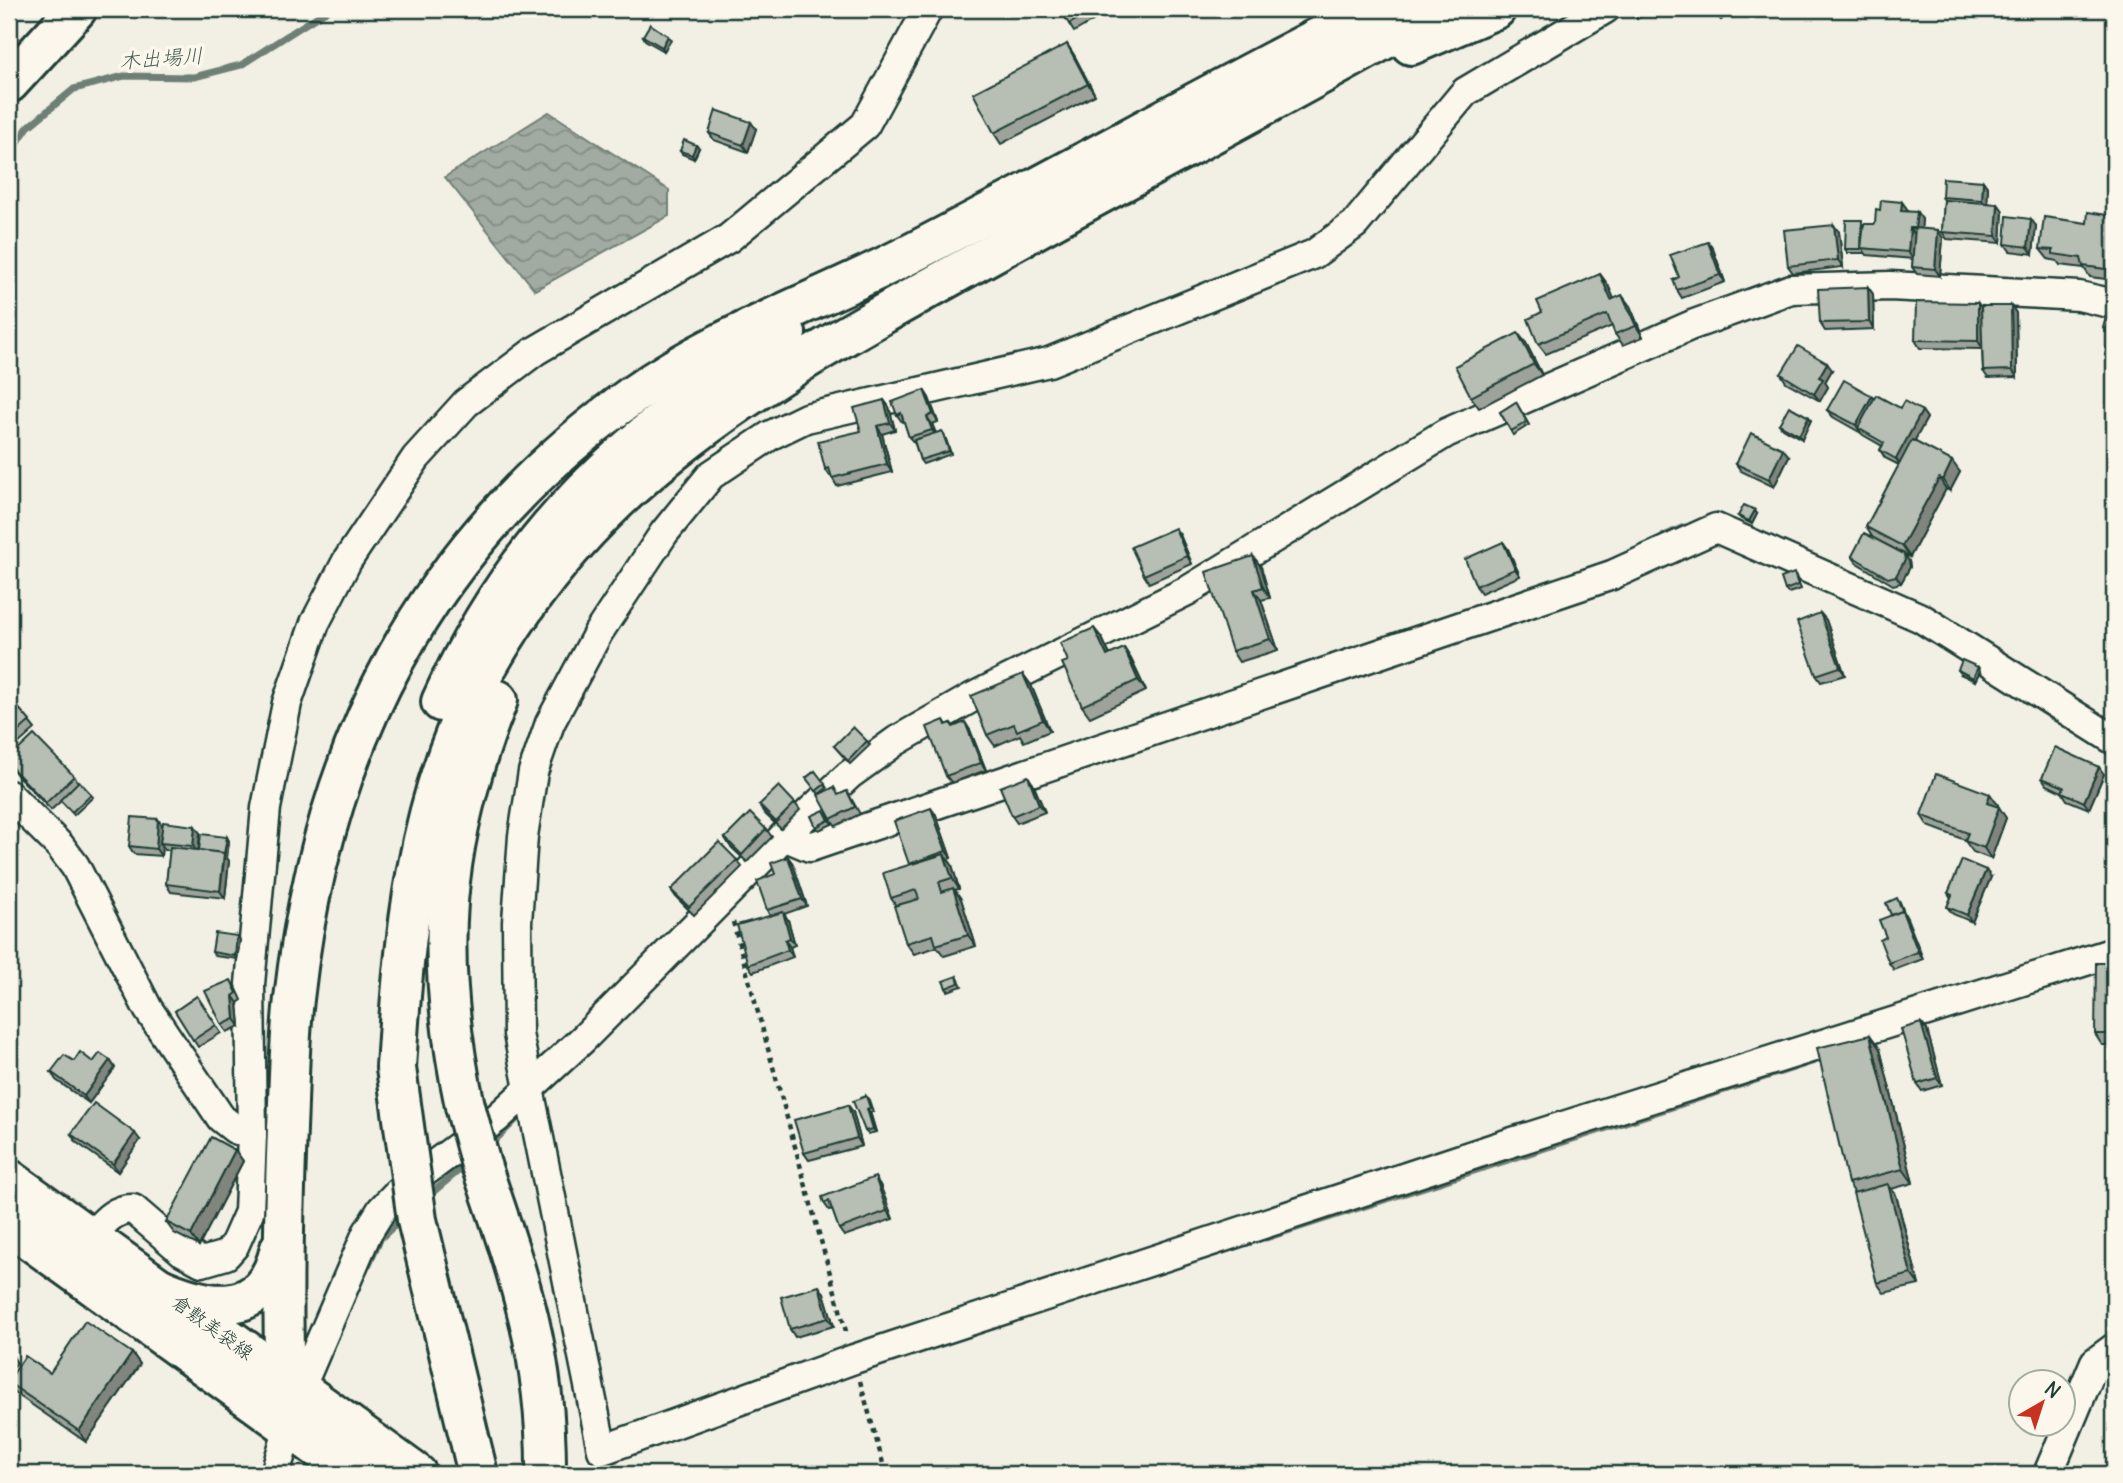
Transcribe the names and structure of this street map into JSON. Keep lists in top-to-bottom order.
{
  "streets": {
    "main road": ["倉敷美袋線"]
  },
  "water": ["木出場川"],
  "north": "top right"
}
